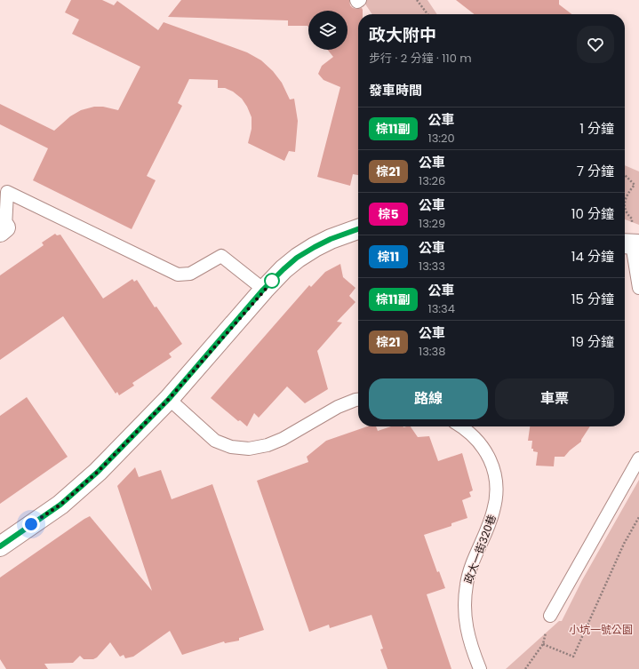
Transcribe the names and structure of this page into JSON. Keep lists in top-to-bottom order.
{
  "streets": {
    "lane": ["政大一街320巷"]
  },
  "parks": ["小坑一號公園"],
  "lines": ["bus line 棕11副"],
  "page": {
    "heading": [
      ["政大附中", "步行 · 2 分鐘 · 110 m"],
      "發車時間"
    ],
    "list": [
      {
        "mark": "棕11副",
        "name": "公車",
        "note": "13:20",
        "value": "1 分鐘"
      },
      {
        "mark": "棕21",
        "name": "公車",
        "note": "13:26",
        "value": "7 分鐘"
      },
      {
        "mark": "棕5",
        "name": "公車",
        "note": "13:29",
        "value": "10 分鐘"
      },
      {
        "mark": "棕11",
        "name": "公車",
        "note": "13:33",
        "value": "14 分鐘"
      },
      {
        "mark": "棕11副",
        "name": "公車",
        "note": "13:34",
        "value": "15 分鐘"
      },
      {
        "mark": "棕21",
        "name": "公車",
        "note": "13:38",
        "value": "19 分鐘"
      }
    ],
    "buttons": ["路線", "車票"]
  }
}
